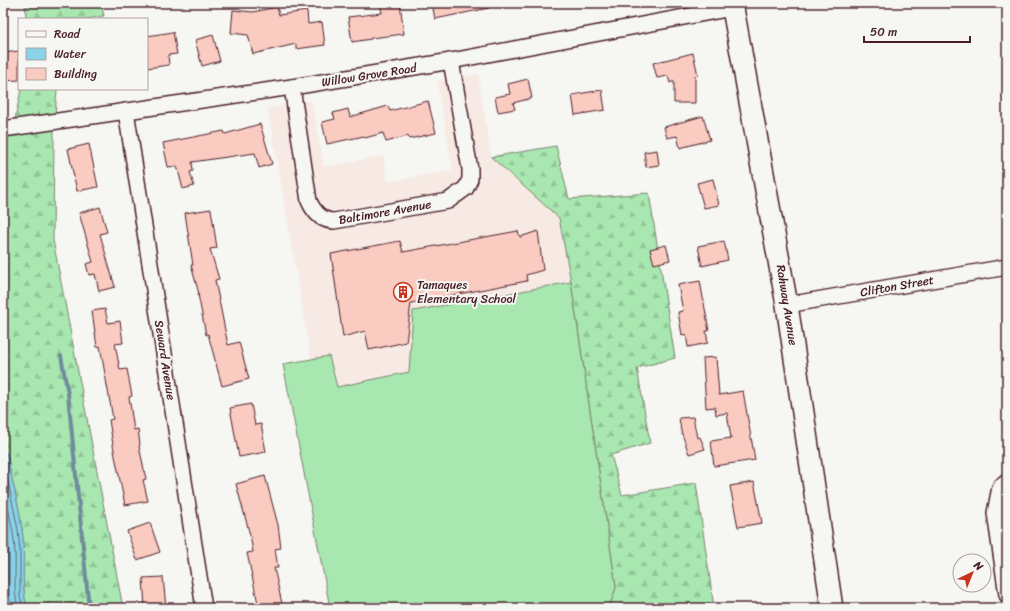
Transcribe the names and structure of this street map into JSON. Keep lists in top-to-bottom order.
{
  "streets": {
    "street": [
      "Willow Grove Road",
      "Baltimore Avenue",
      "Clifton Street",
      "Rahway Avenue",
      "Seward Avenue"
    ]
  },
  "crossings": [
    ["Willow Grove Road", "Baltimore Avenue"],
    ["Willow Grove Road", "Rahway Avenue"],
    ["Willow Grove Road", "Seward Avenue"],
    ["Clifton Street", "Rahway Avenue"]
  ],
  "places": {
    "building": ["Tamaques Elementary School"]
  },
  "legend": ["Road", "Water", "Building"],
  "scale_bar": "50 m",
  "north": "top right"
}
